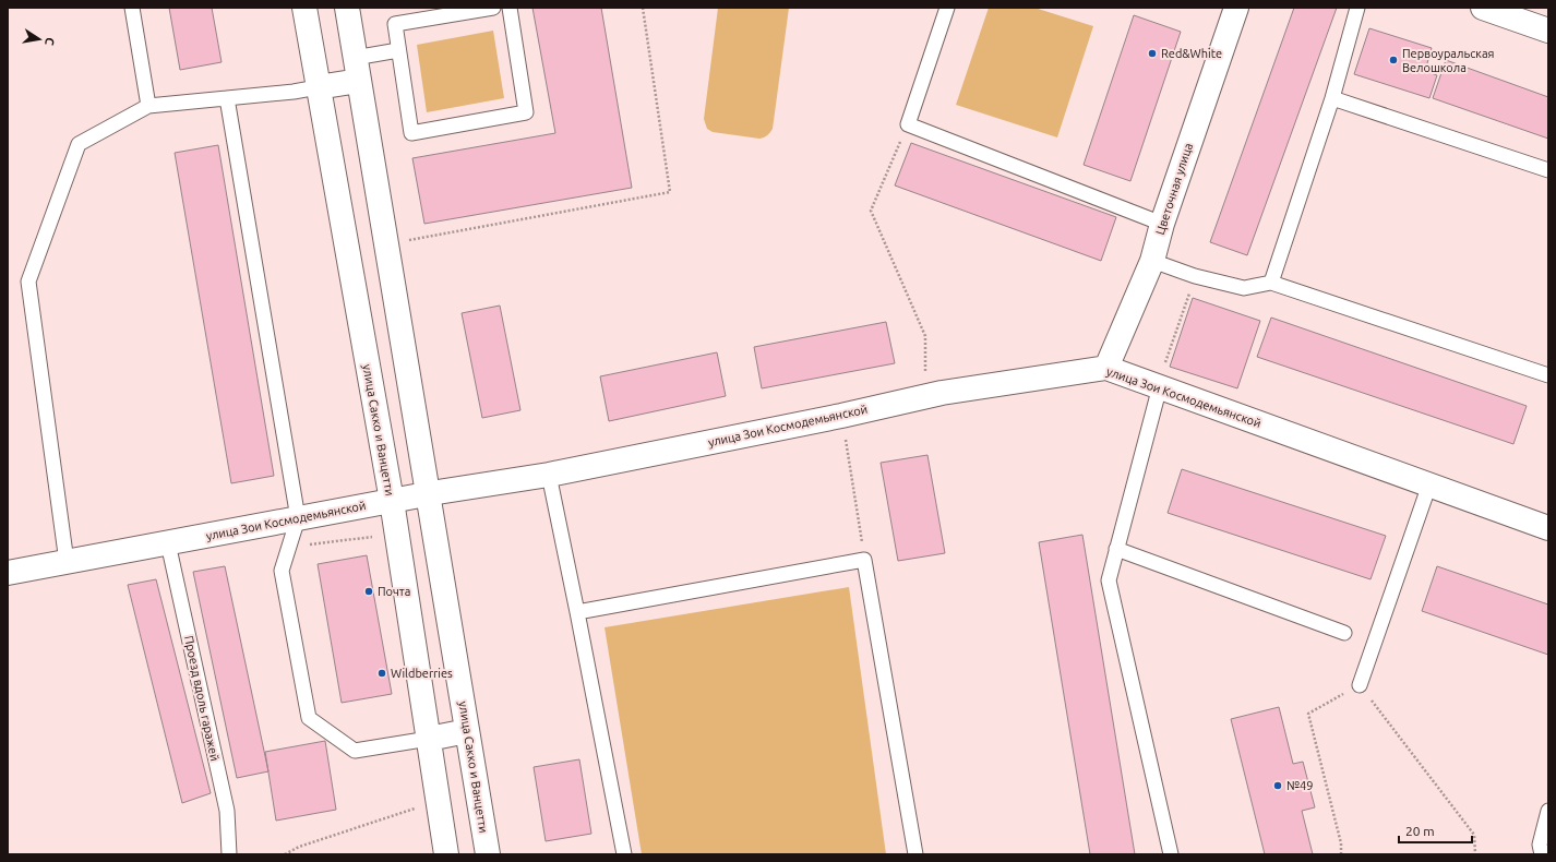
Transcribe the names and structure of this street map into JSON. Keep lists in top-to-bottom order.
{
  "streets": {
    "street": ["Цветочная улица", "улица Зои Космодемьянской", "улица Сакко и Ванцетти"],
    "lane": ["Проезд вдоль гаражей"]
  },
  "crossings": [
    ["Цветочная улица", "улица Зои Космодемьянской"],
    ["улица Зои Космодемьянской", "улица Сакко и Ванцетти"],
    ["улица Зои Космодемьянской", "Проезд вдоль гаражей"]
  ],
  "places": [
    "Red&White",
    "Первоуральская Велошкола",
    "Почта",
    "Wildberries",
    "№49"
  ],
  "scale_bar": "20 m",
  "north": "right"
}
